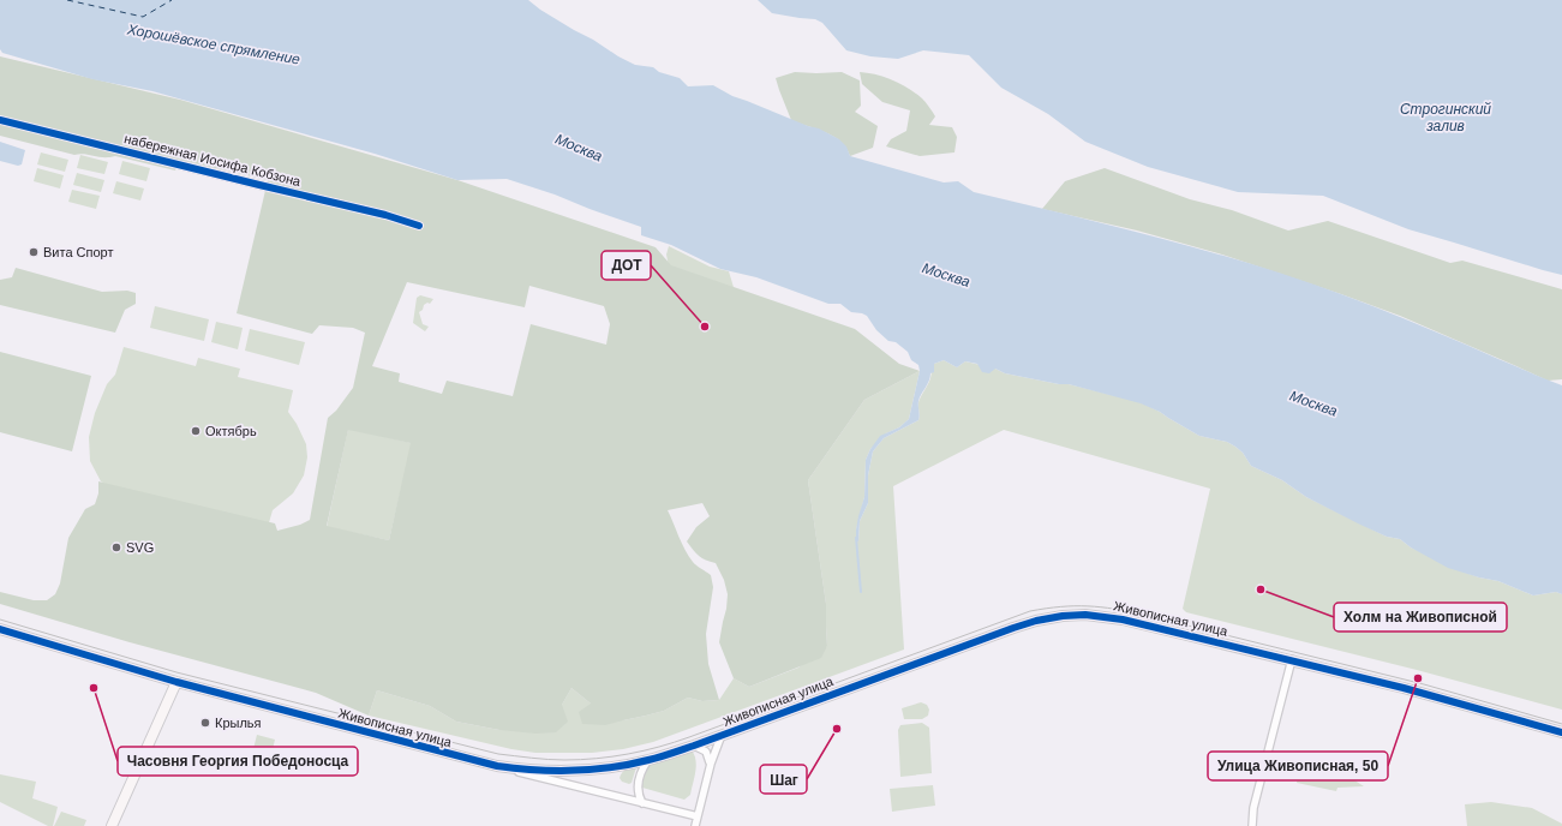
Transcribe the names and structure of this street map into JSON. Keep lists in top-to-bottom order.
{
  "streets": {
    "street": ["набережная Иосифа Кобзона", "Живописная улица"]
  },
  "water": ["Хорошёвское спрямление", "Строгинский залив", "Москва"],
  "places": [
    "Вита Спорт",
    "ДОТ",
    "Октябрь",
    "SVG",
    "Холм на Живописной",
    "Улица Живописная, 50",
    "Часовня Георгия Победоносца",
    "Крылья",
    "Шаг"
  ]
}
